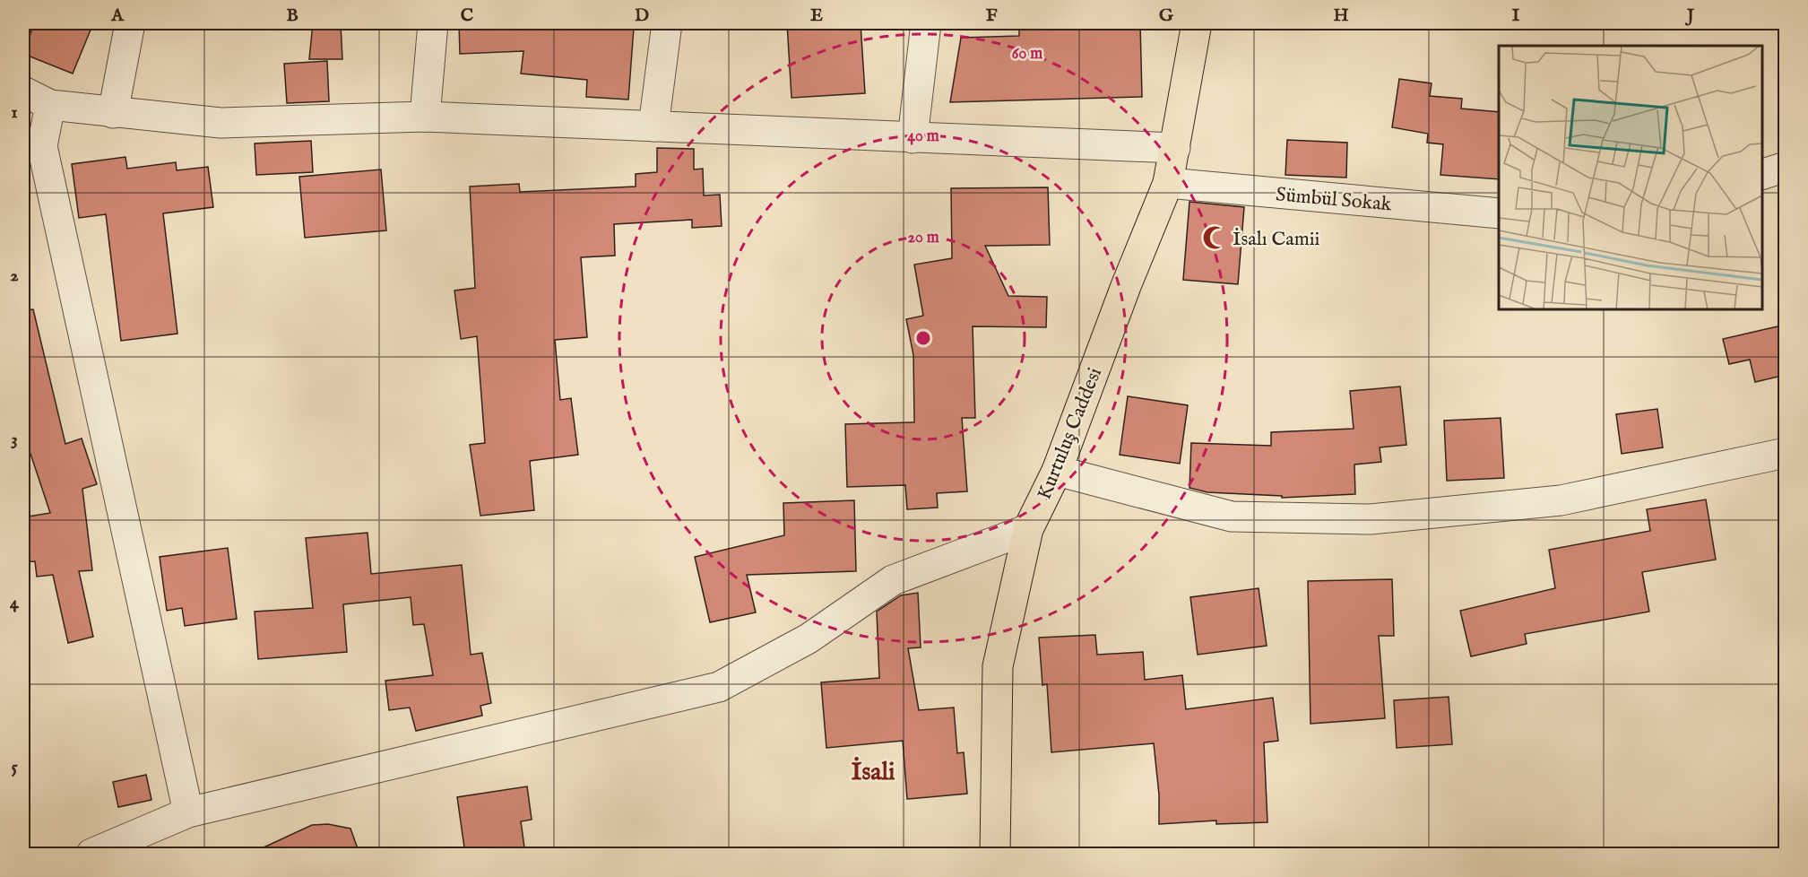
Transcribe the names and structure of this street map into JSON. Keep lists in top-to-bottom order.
{
  "streets": {
    "main road": ["Kurtuluş Caddesi"],
    "street": ["Sümbül Sokak"]
  },
  "crossings": [
    ["Sümbül Sokak", "Kurtuluş Caddesi"]
  ],
  "districts": ["İsali"],
  "places": {
    "mosque": ["İsalı Camii"]
  },
  "grid": {
    "columns": [
      "A",
      "B",
      "C",
      "D",
      "E",
      "F",
      "G",
      "H",
      "I",
      "J"
    ],
    "rows": [
      "1",
      "2",
      "3",
      "4",
      "5"
    ]
  },
  "rings": ["60 m", "40 m", "20 m"]
}
